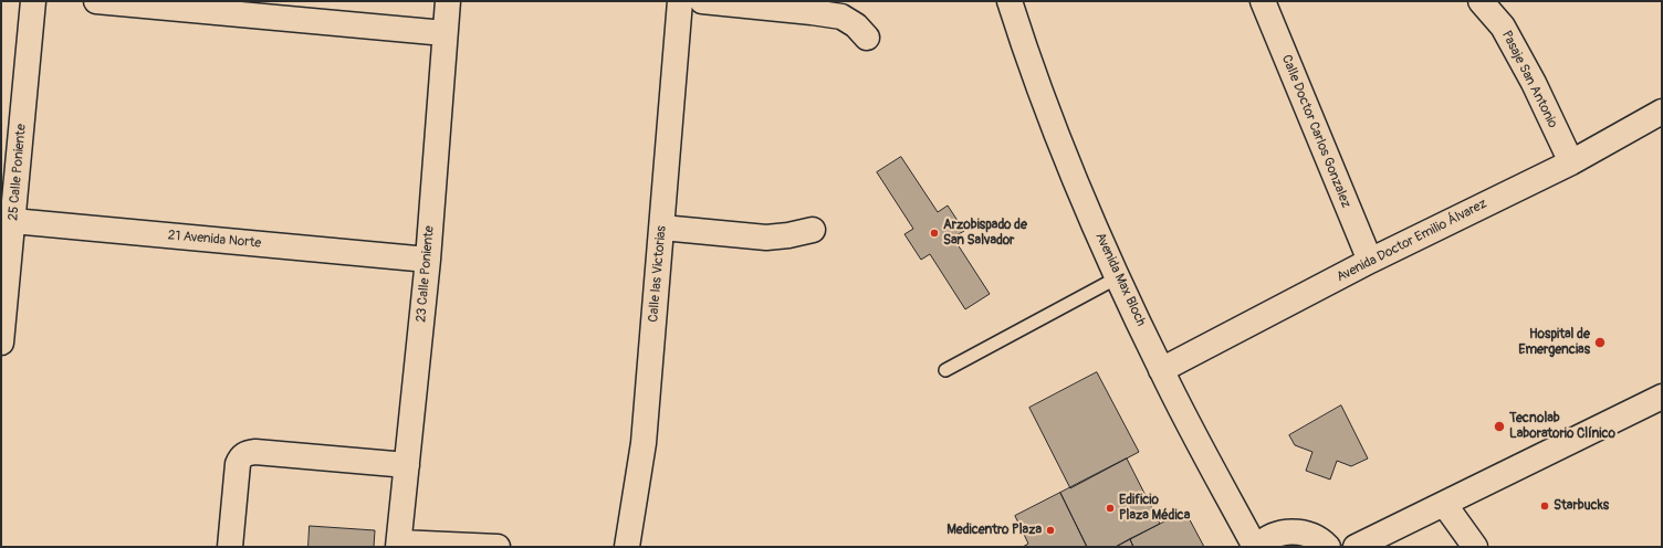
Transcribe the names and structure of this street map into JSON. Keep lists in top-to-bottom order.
{
  "streets": {
    "street": [
      "Pasaje San Antonio",
      "Calle Doctor Carlos Gonzalez",
      "25 Calle Poniente",
      "21 Avenida Norte",
      "Avenida Doctor Emilio Álvarez",
      "23 Calle Poniente",
      "Calle las Victorias",
      "Avenida Max Bloch"
    ]
  },
  "crossings": [
    ["Pasaje San Antonio", "Avenida Doctor Emilio Álvarez"],
    ["Calle Doctor Carlos Gonzalez", "Avenida Doctor Emilio Álvarez"],
    ["25 Calle Poniente", "21 Avenida Norte"],
    ["21 Avenida Norte", "23 Calle Poniente"],
    ["Avenida Doctor Emilio Álvarez", "Avenida Max Bloch"]
  ],
  "places": [
    "Arzobispado de San Salvador",
    "Hospital de Emergencias",
    "Tecnolab Laboratorio Clínico",
    "Starbucks",
    "Edificio Plaza Médica",
    "Medicentro Plaza"
  ]
}
